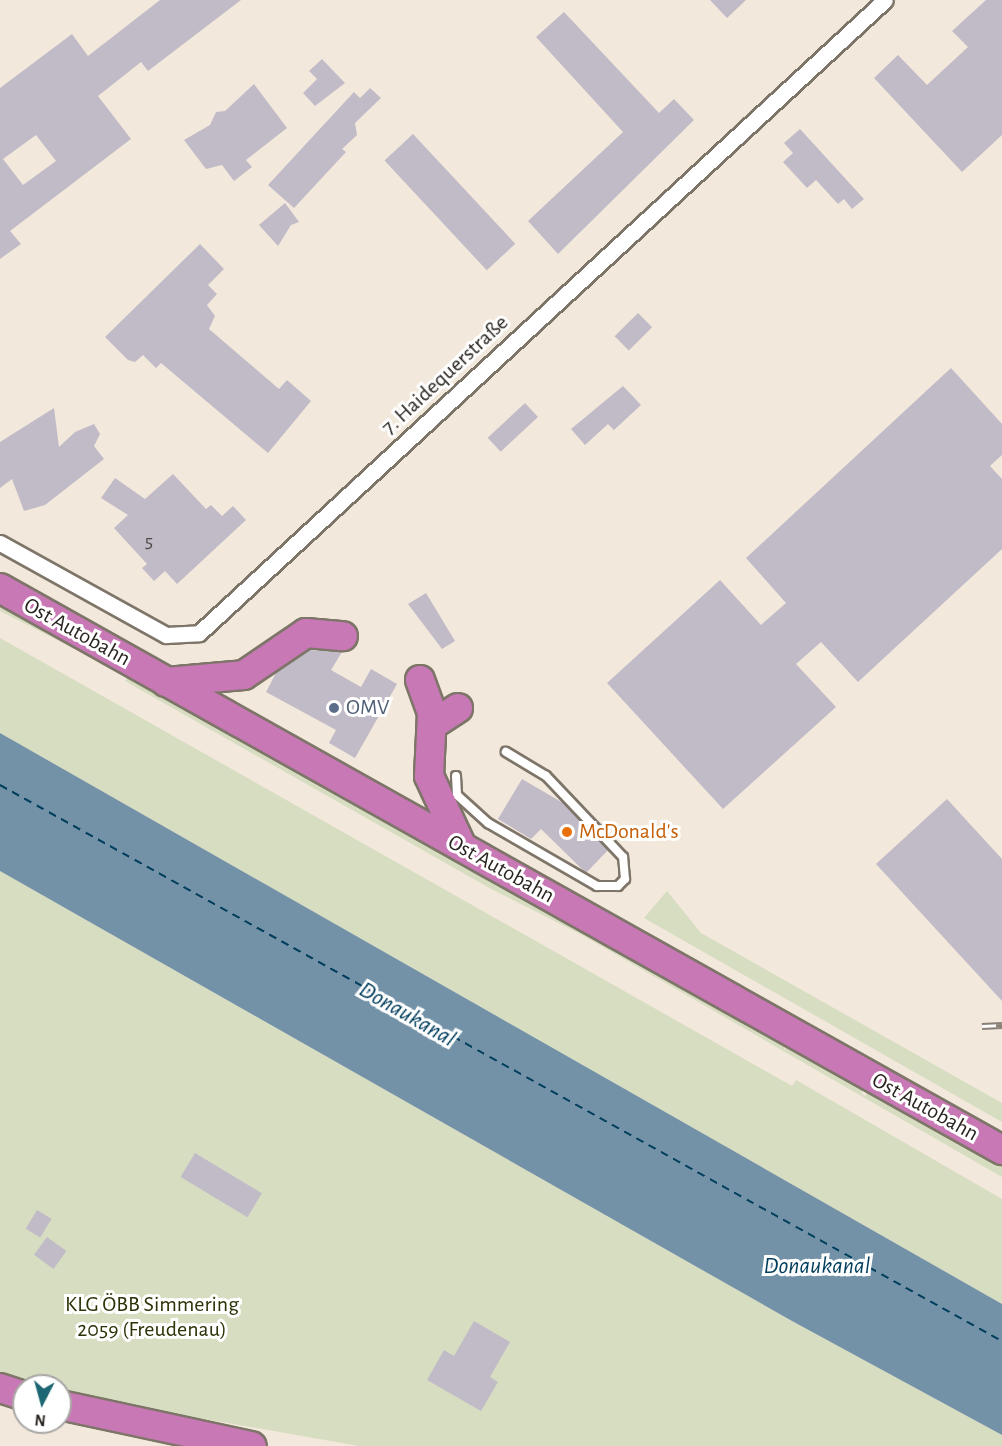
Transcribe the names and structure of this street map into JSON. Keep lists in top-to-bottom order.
{
  "streets": {
    "highway": ["Ost Autobahn"],
    "street": ["7. Haidequerstraße"]
  },
  "water": ["Donaukanal"],
  "parks": ["KLG ÖBB Simmering 2059 (Freudenau)"],
  "places": ["OMV", "McDonald's"],
  "house_numbers": ["5"],
  "north": "bottom"
}
